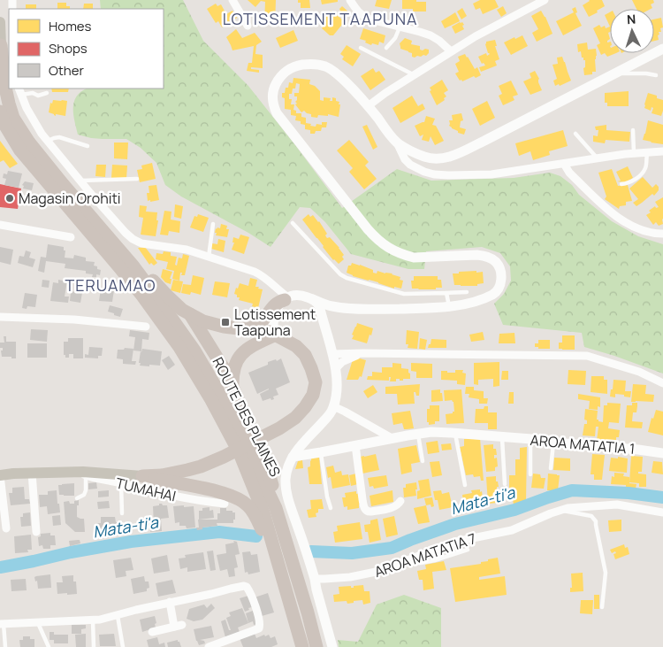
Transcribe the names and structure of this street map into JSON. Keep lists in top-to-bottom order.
{
  "streets": {
    "highway": ["ROUTE DES PLAINES"],
    "main road": ["AROA MATATIA 1"],
    "street": ["TUMAHAI", "AROA MATATIA 7"]
  },
  "districts": ["LOTISSEMENT TAAPUNA", "TERUAMAO"],
  "water": ["Mata-ti'a"],
  "places": {
    "other": ["Magasin Orohiti"],
    "transit": ["Lotissement Taapuna"]
  },
  "legend": ["Homes", "Shops", "Other"],
  "north": "top"
}
